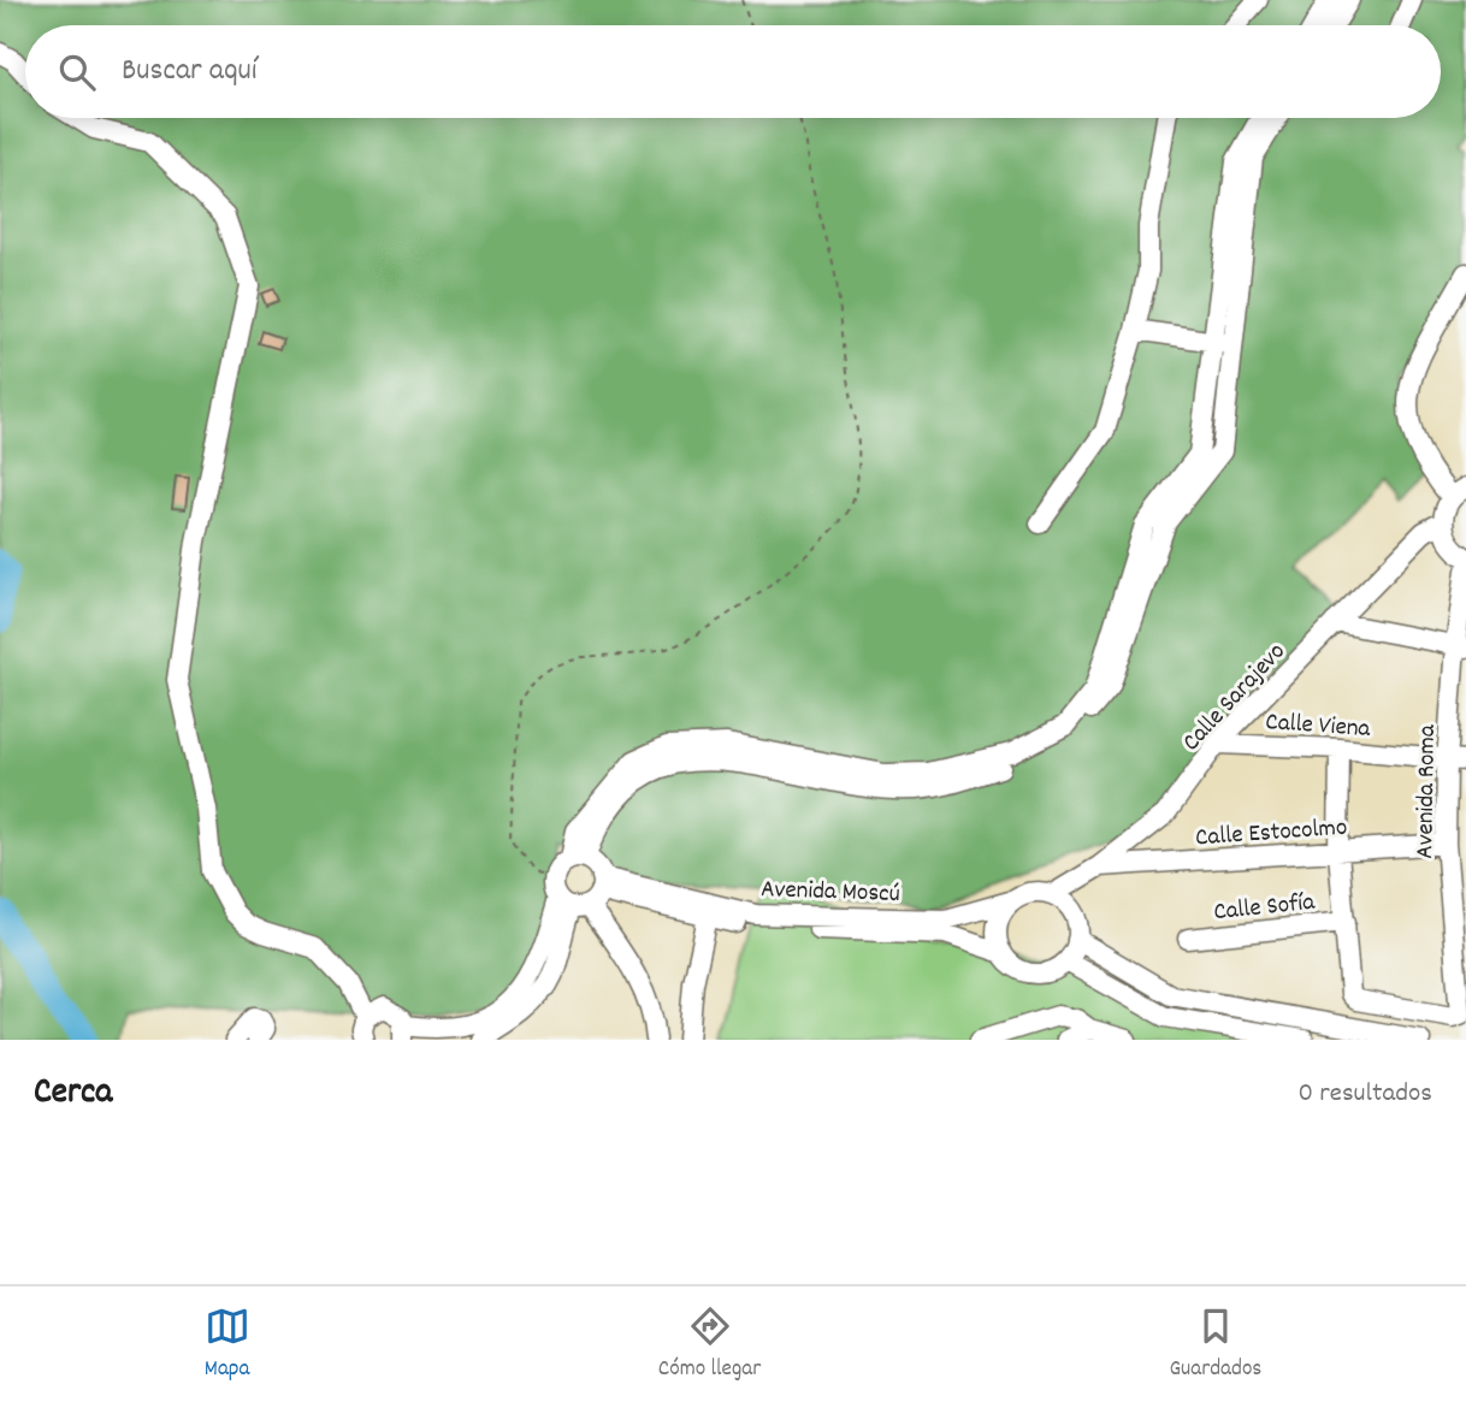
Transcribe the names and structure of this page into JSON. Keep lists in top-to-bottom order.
{
  "streets": {
    "street": [
      "Calle Sarajevo",
      "Calle Viena",
      "Avenida Roma",
      "Calle Estocolmo",
      "Avenida Moscú",
      "Calle Sofía"
    ]
  },
  "crossings": [
    ["Calle Sarajevo", "Calle Viena"],
    ["Calle Sarajevo", "Calle Estocolmo"],
    ["Calle Sarajevo", "Avenida Moscú"],
    ["Calle Viena", "Avenida Roma"],
    ["Avenida Roma", "Calle Estocolmo"],
    ["Avenida Roma", "Calle Sofía"]
  ],
  "page": {
    "search": "Buscar aquí",
    "heading": ["Cerca", "0 resultados"],
    "nav": ["Mapa", "Cómo llegar", "Guardados"]
  }
}
